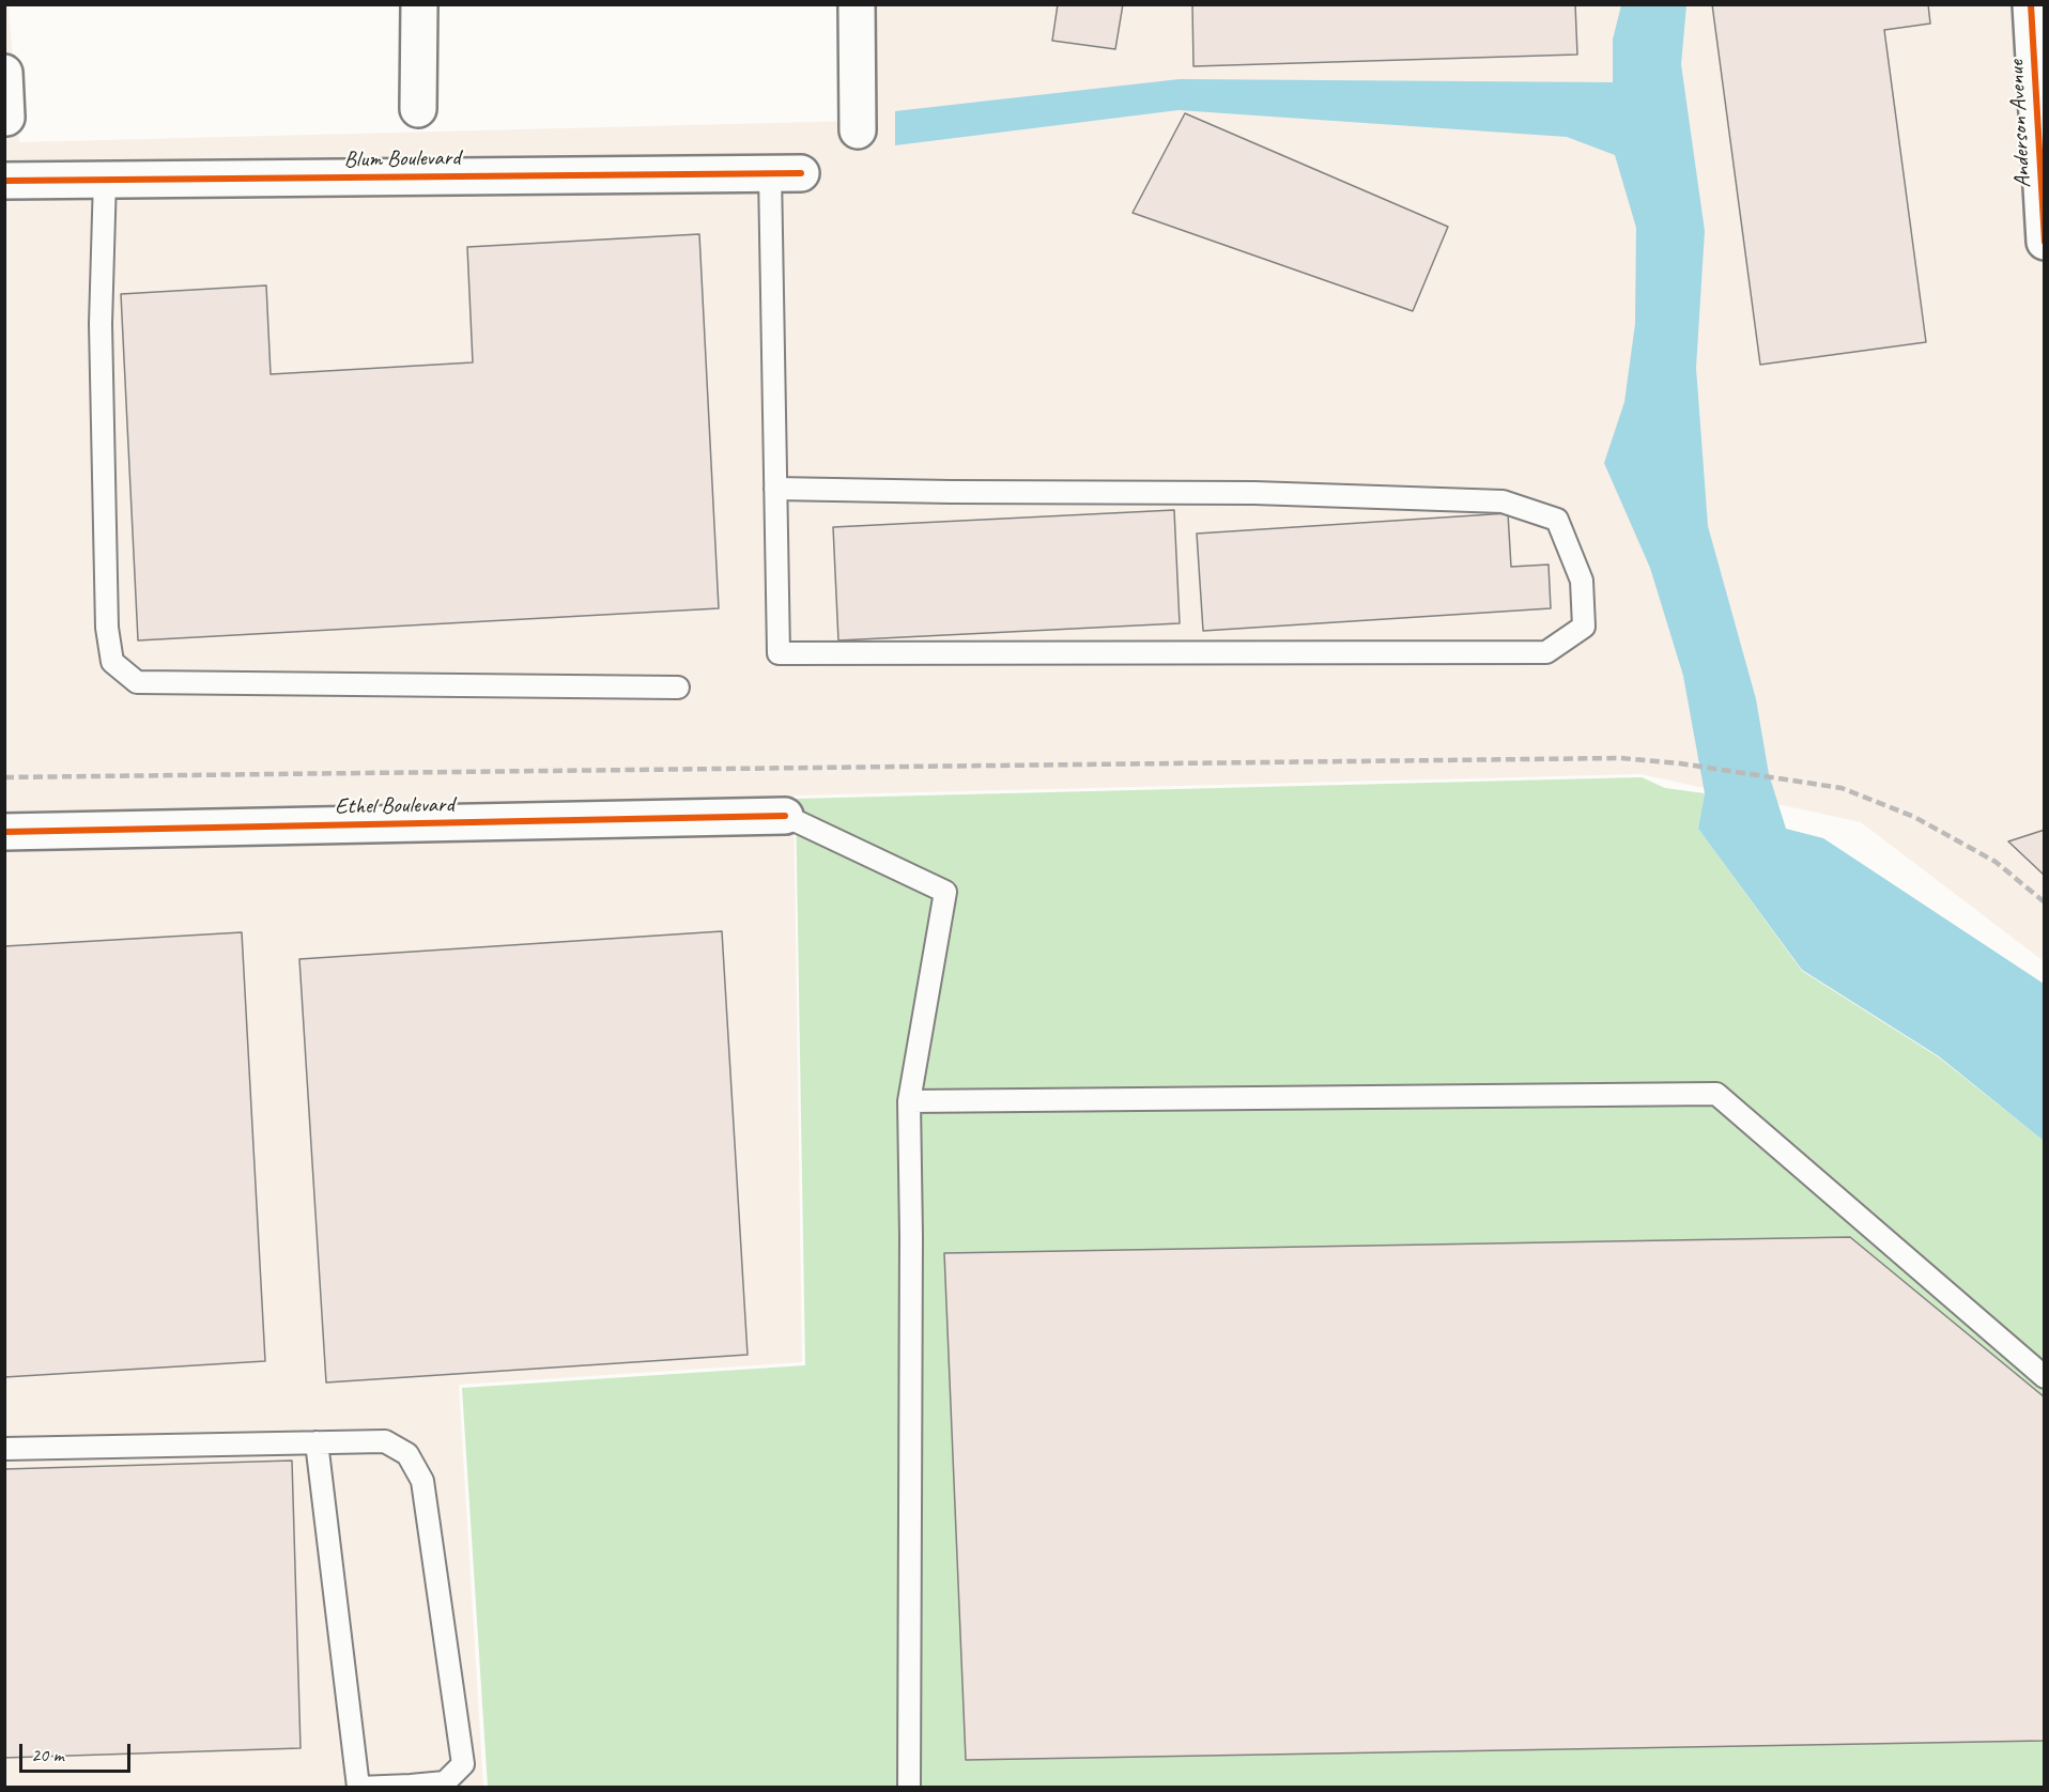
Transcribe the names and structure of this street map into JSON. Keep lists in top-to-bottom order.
{
  "streets": {
    "street": ["Anderson Avenue", "Blum Boulevard", "Ethel Boulevard"]
  },
  "scale_bar": "20 m"
}
